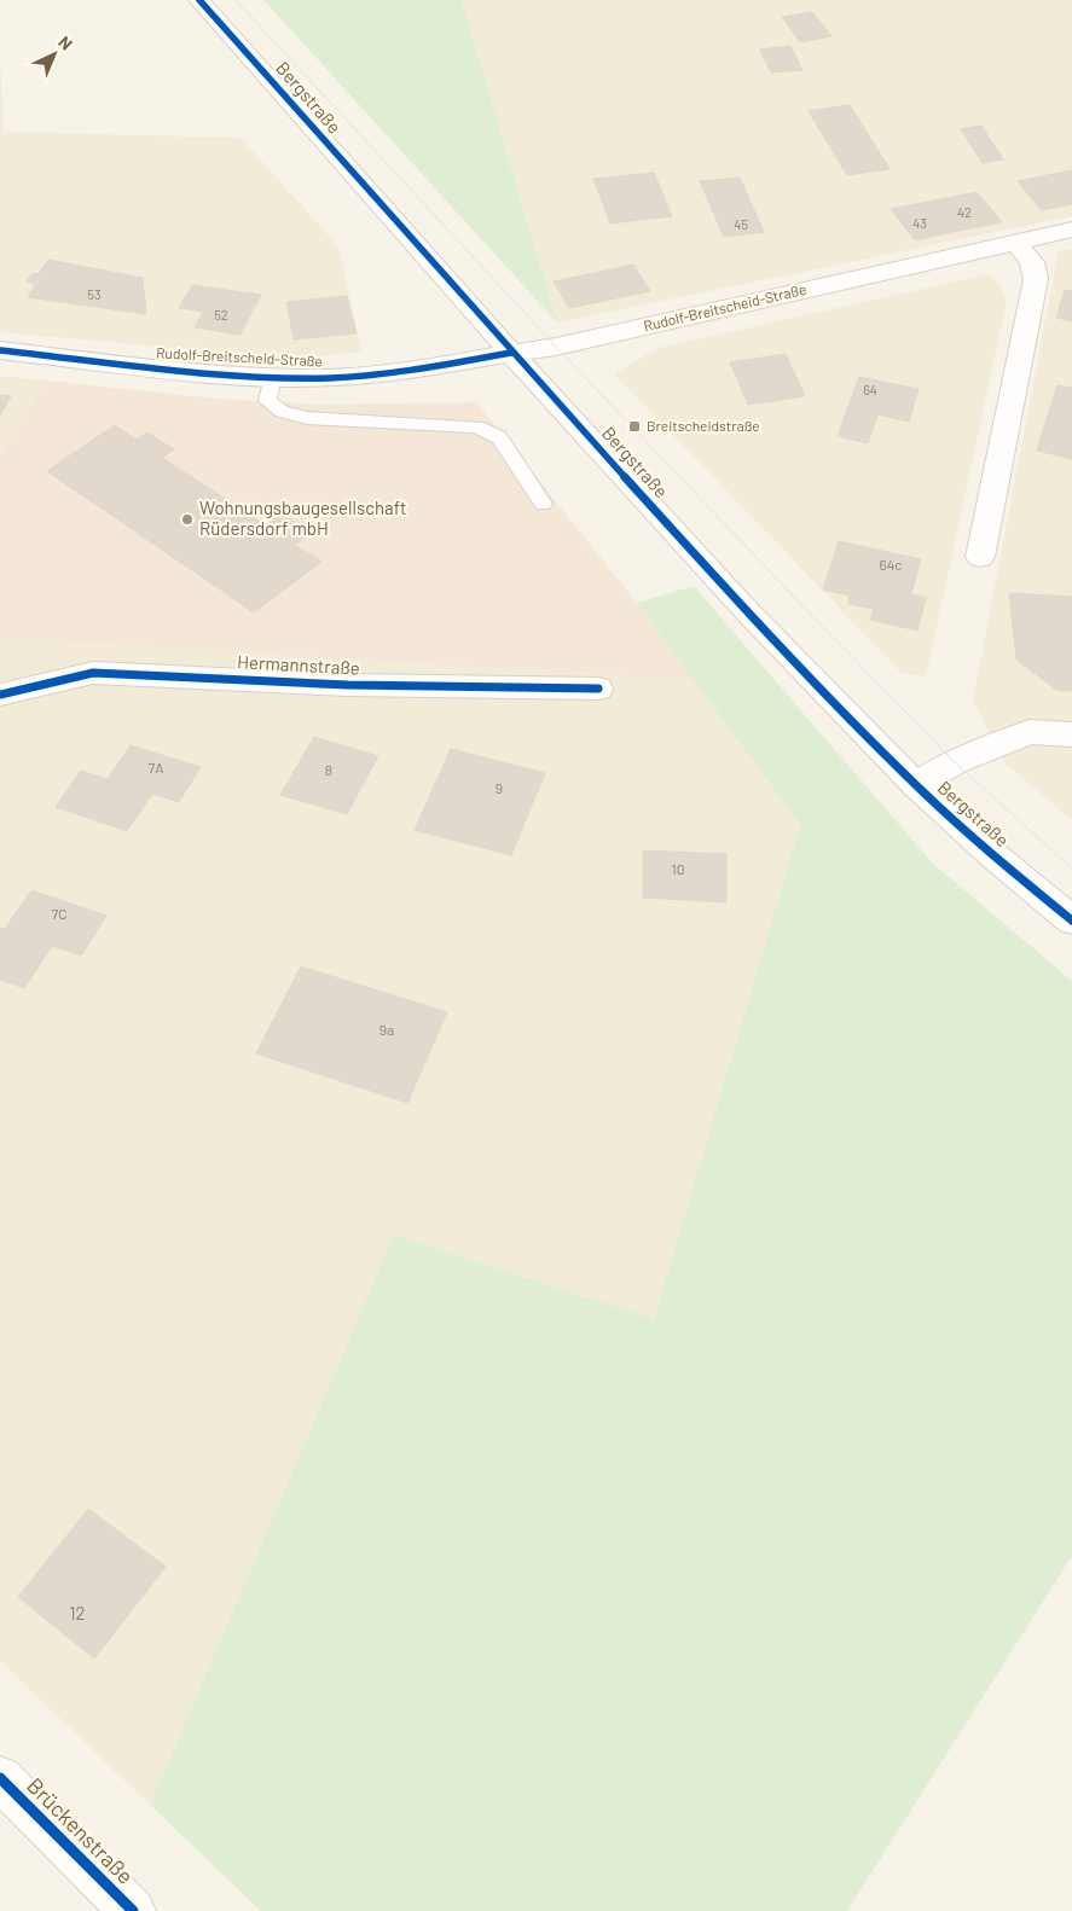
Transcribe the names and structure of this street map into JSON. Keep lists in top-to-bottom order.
{
  "streets": {
    "street": [
      "Bergstraße",
      "Rudolf-Breitscheid-Straße",
      "Hermannstraße",
      "Brückenstraße"
    ]
  },
  "crossings": [
    ["Bergstraße", "Rudolf-Breitscheid-Straße"]
  ],
  "places": {
    "transit": ["Breitscheidstraße"],
    "other": ["Wohnungsbaugesellschaft Rüdersdorf mbH"]
  },
  "house_numbers": [
    "42",
    "43",
    "45",
    "53",
    "52",
    "64",
    "64c",
    "7A",
    "8",
    "9",
    "10",
    "7C",
    "9a",
    "12"
  ],
  "north": "top right"
}
